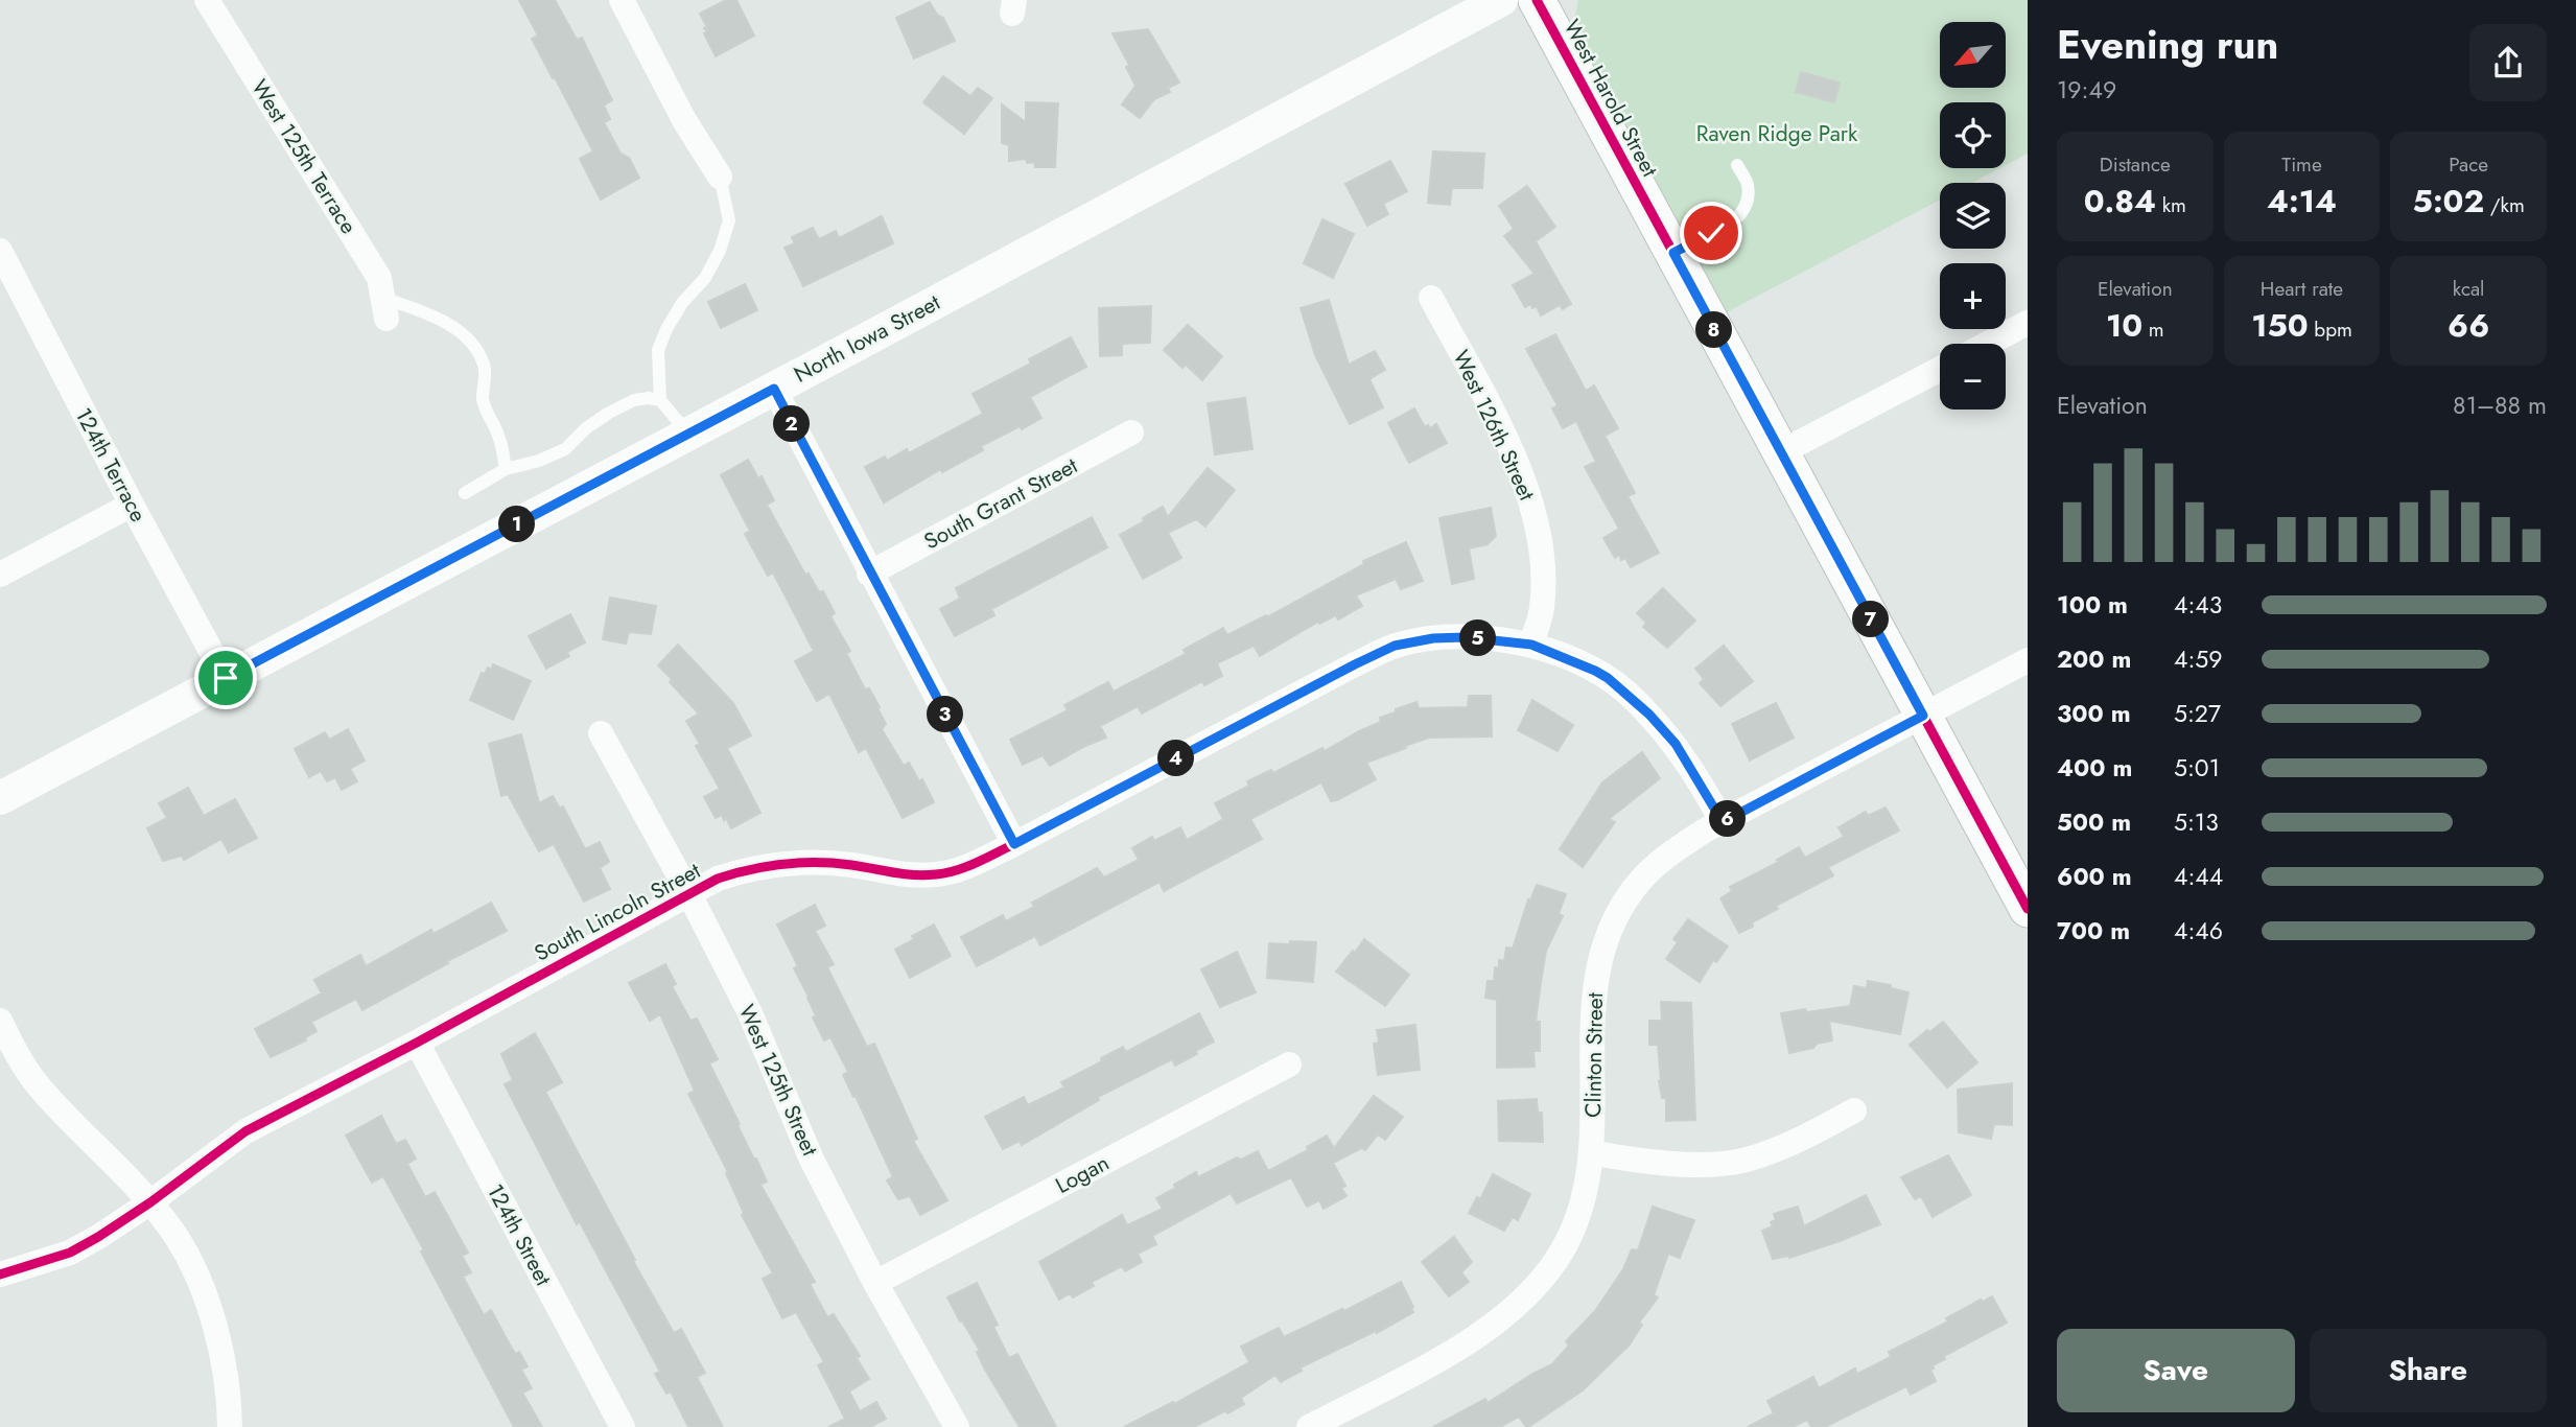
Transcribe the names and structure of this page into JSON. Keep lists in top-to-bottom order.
{
  "streets": {
    "main road": ["West Harold Street"],
    "street": [
      "West 125th Terrace",
      "North Iowa Street",
      "West 126th Street",
      "124th Terrace",
      "South Grant Street",
      "South Lincoln Street",
      "Clinton Street",
      "West 125th Street",
      "Logan",
      "124th Street"
    ]
  },
  "crossings": [
    ["West Harold Street", "Clinton Street"],
    ["North Iowa Street", "124th Terrace"],
    ["West 126th Street", "South Lincoln Street"],
    ["South Lincoln Street", "Clinton Street"],
    ["South Lincoln Street", "West 125th Street"],
    ["South Lincoln Street", "124th Street"],
    ["West 125th Street", "Logan"]
  ],
  "parks": ["Raven Ridge Park"],
  "north": "bottom left",
  "page": {
    "heading": ["Evening run", "19:49"],
    "map_buttons": ["+", "−"],
    "stats": [
      ["Distance", "0.84 km"],
      ["Time", "4:14"],
      ["Pace", "5:02 /km"],
      ["Elevation", "10 m"],
      ["Heart rate", "150 bpm"],
      ["kcal", "66"]
    ],
    "pins": [
      "8",
      "2",
      "1",
      "7",
      "5",
      "3",
      "4",
      "6"
    ],
    "chart": ["Elevation", "81–88 m"],
    "list": [
      {
        "name": "100 m",
        "note": "4:43"
      },
      {
        "name": "200 m",
        "note": "4:59"
      },
      {
        "name": "300 m",
        "note": "5:27"
      },
      {
        "name": "400 m",
        "note": "5:01"
      },
      {
        "name": "500 m",
        "note": "5:13"
      },
      {
        "name": "600 m",
        "note": "4:44"
      },
      {
        "name": "700 m",
        "note": "4:46"
      }
    ],
    "buttons": ["Save", "Share"]
  }
}
